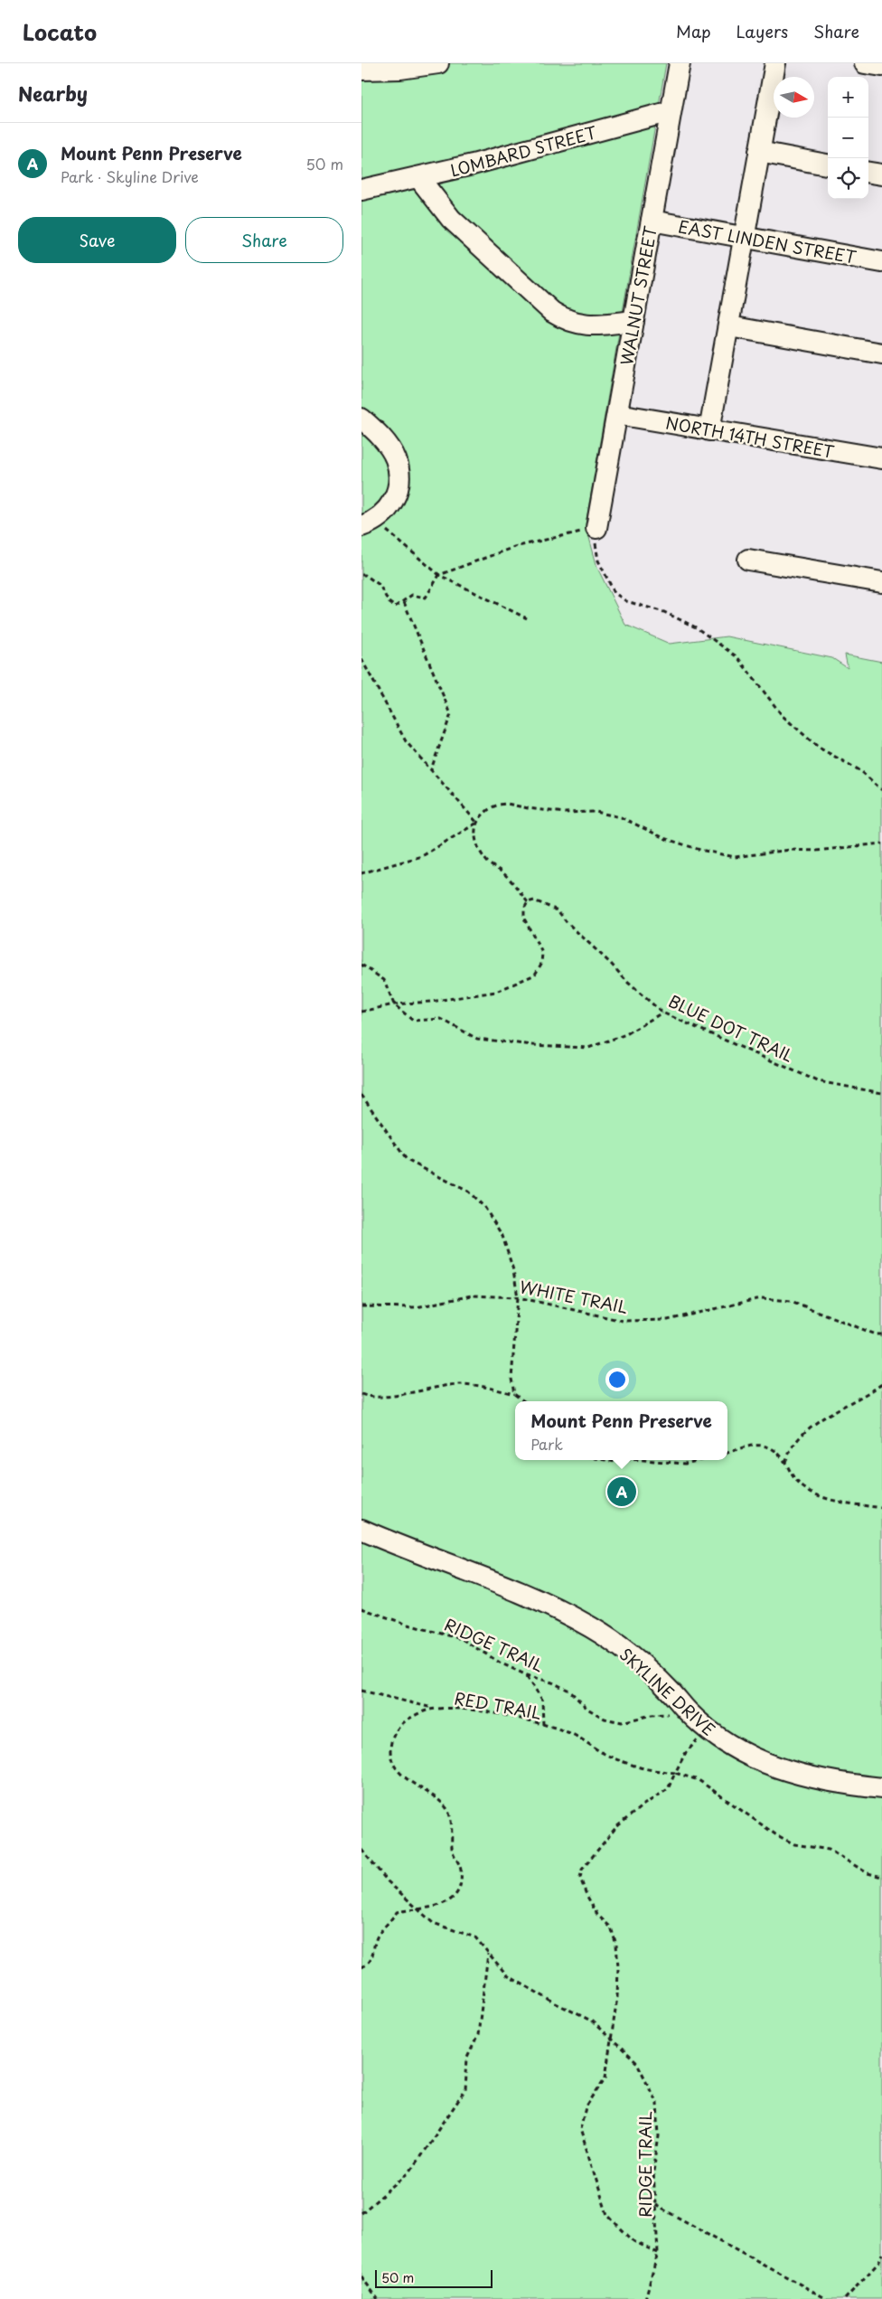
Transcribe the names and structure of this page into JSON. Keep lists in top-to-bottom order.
{
  "streets": {
    "street": [
      "LOMBARD STREET",
      "EAST LINDEN STREET",
      "WALNUT STREET",
      "NORTH 14TH STREET",
      "SKYLINE DRIVE"
    ],
    "path": [
      "BLUE DOT TRAIL",
      "WHITE TRAIL",
      "RIDGE TRAIL",
      "RED TRAIL"
    ]
  },
  "crossings": [
    ["LOMBARD STREET", "WALNUT STREET"],
    ["EAST LINDEN STREET", "WALNUT STREET"],
    ["WALNUT STREET", "NORTH 14TH STREET"],
    ["RIDGE TRAIL", "SKYLINE DRIVE"],
    ["RIDGE TRAIL", "RED TRAIL"]
  ],
  "scale_bar": "50 m",
  "north": "right",
  "page": {
    "header": "Locato",
    "nav": ["Map", "Layers", "Share"],
    "heading": "Nearby",
    "map_buttons": ["+", "−"],
    "list": [
      {
        "mark": "A",
        "name": "Mount Penn Preserve",
        "note": "Park · Skyline Drive",
        "value": "50 m"
      }
    ],
    "buttons": ["Save", "Share"],
    "popup": ["Mount Penn Preserve", "Park"],
    "pins": "A",
    "scale": "50 m"
  }
}
